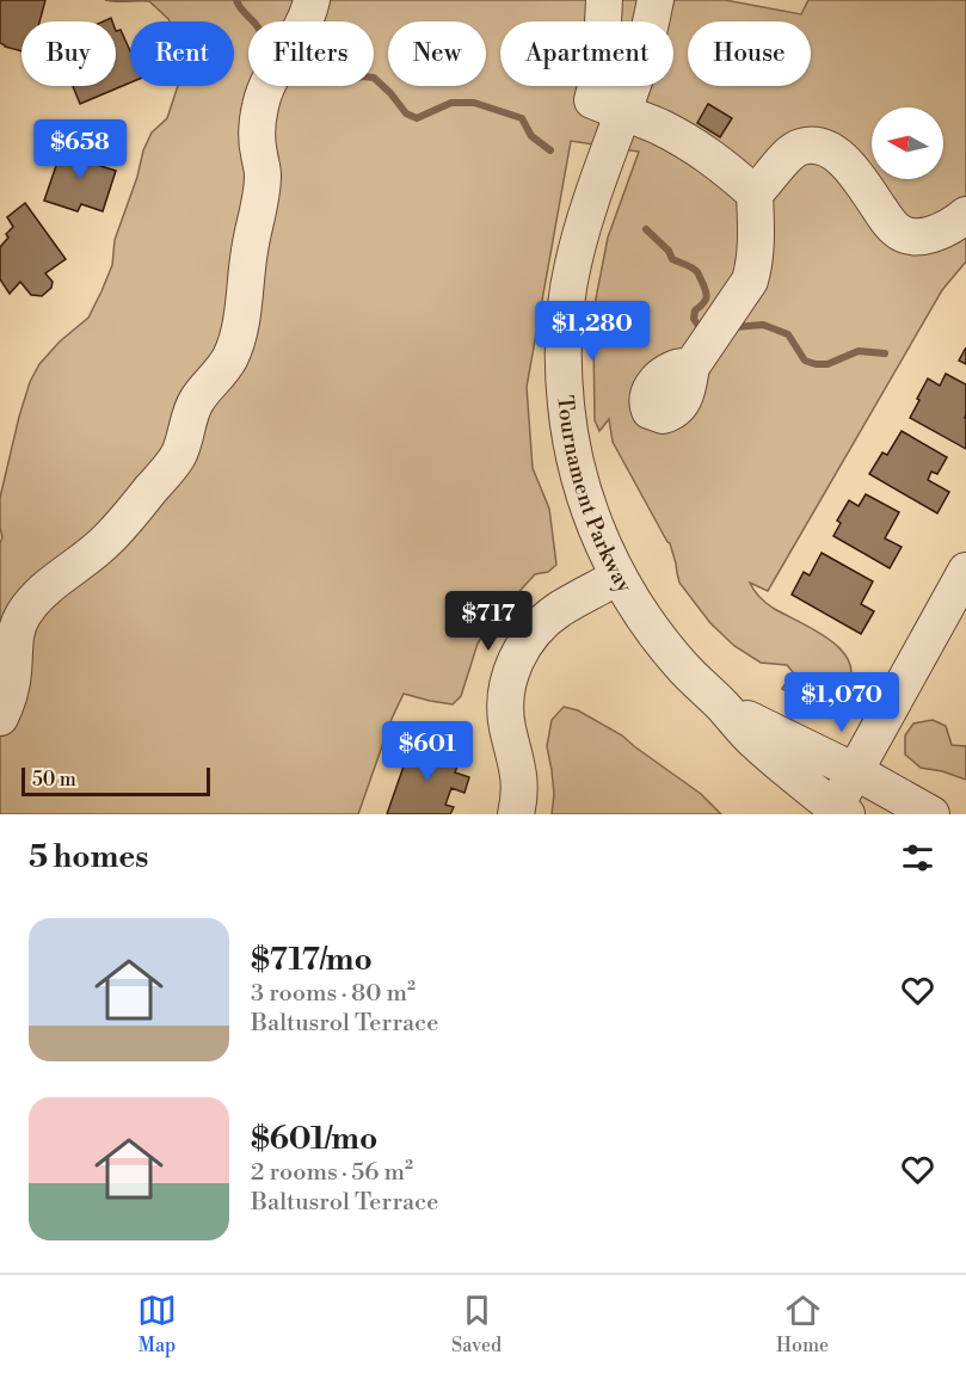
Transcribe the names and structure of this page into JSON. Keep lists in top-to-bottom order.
{
  "streets": {
    "street": ["Tournament Parkway"]
  },
  "scale_bar": "50 m",
  "north": "left",
  "page": {
    "chip": [
      "Buy",
      "Rent",
      "Filters",
      "New",
      "Apartment",
      "House"
    ],
    "price": [
      "$658",
      "$1,280",
      "$717",
      "$1,070",
      "$601"
    ],
    "scale": "50 m",
    "heading": "5 homes",
    "list": [
      {
        "name": "$717/mo",
        "note": "3 rooms · 80 m² · Baltusrol Terrace"
      },
      {
        "name": "$601/mo",
        "note": "2 rooms · 56 m² · Baltusrol Terrace"
      }
    ],
    "tabs": ["Map", "Saved", "Home"]
  }
}
